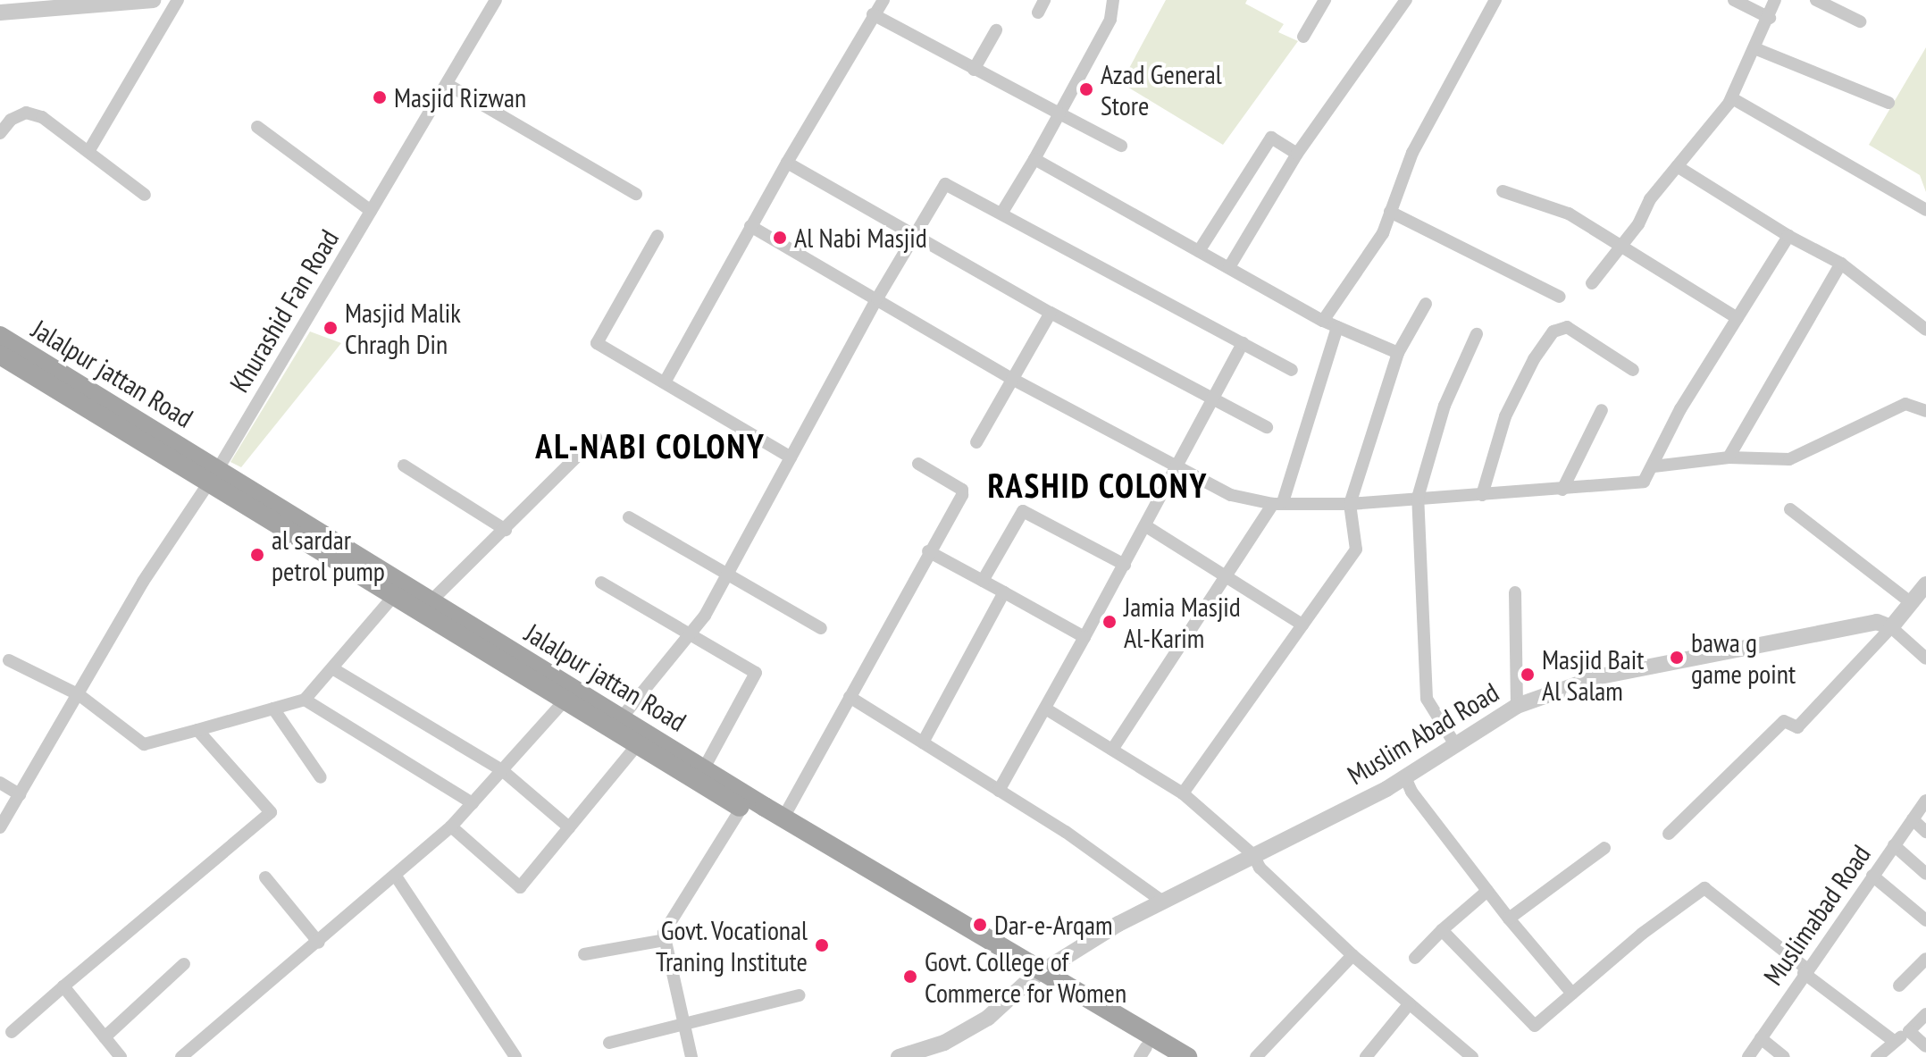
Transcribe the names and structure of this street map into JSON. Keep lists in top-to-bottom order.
{
  "streets": {
    "main road": ["Jalalpur jattan Road"],
    "street": ["Khurashid Fan Road", "Muslim Abad Road", "Muslimabad Road"]
  },
  "crossings": [
    ["Khurashid Fan Road", "Jalalpur jattan Road"],
    ["Jalalpur jattan Road", "Muslim Abad Road"]
  ],
  "districts": ["AL-NABI COLONY", "RASHID COLONY"],
  "places": [
    "Azad General Store",
    "Masjid Rizwan",
    "Al Nabi Masjid",
    "Masjid Malik Chragh Din",
    "al sardar petrol pump",
    "Jamia Masjid Al-Karim",
    "bawa g game point",
    "Masjid Bait Al Salam",
    "Dar-e-Arqam",
    "Govt. Vocational Traning Institute",
    "Govt. College of Commerce for Women"
  ]
}
